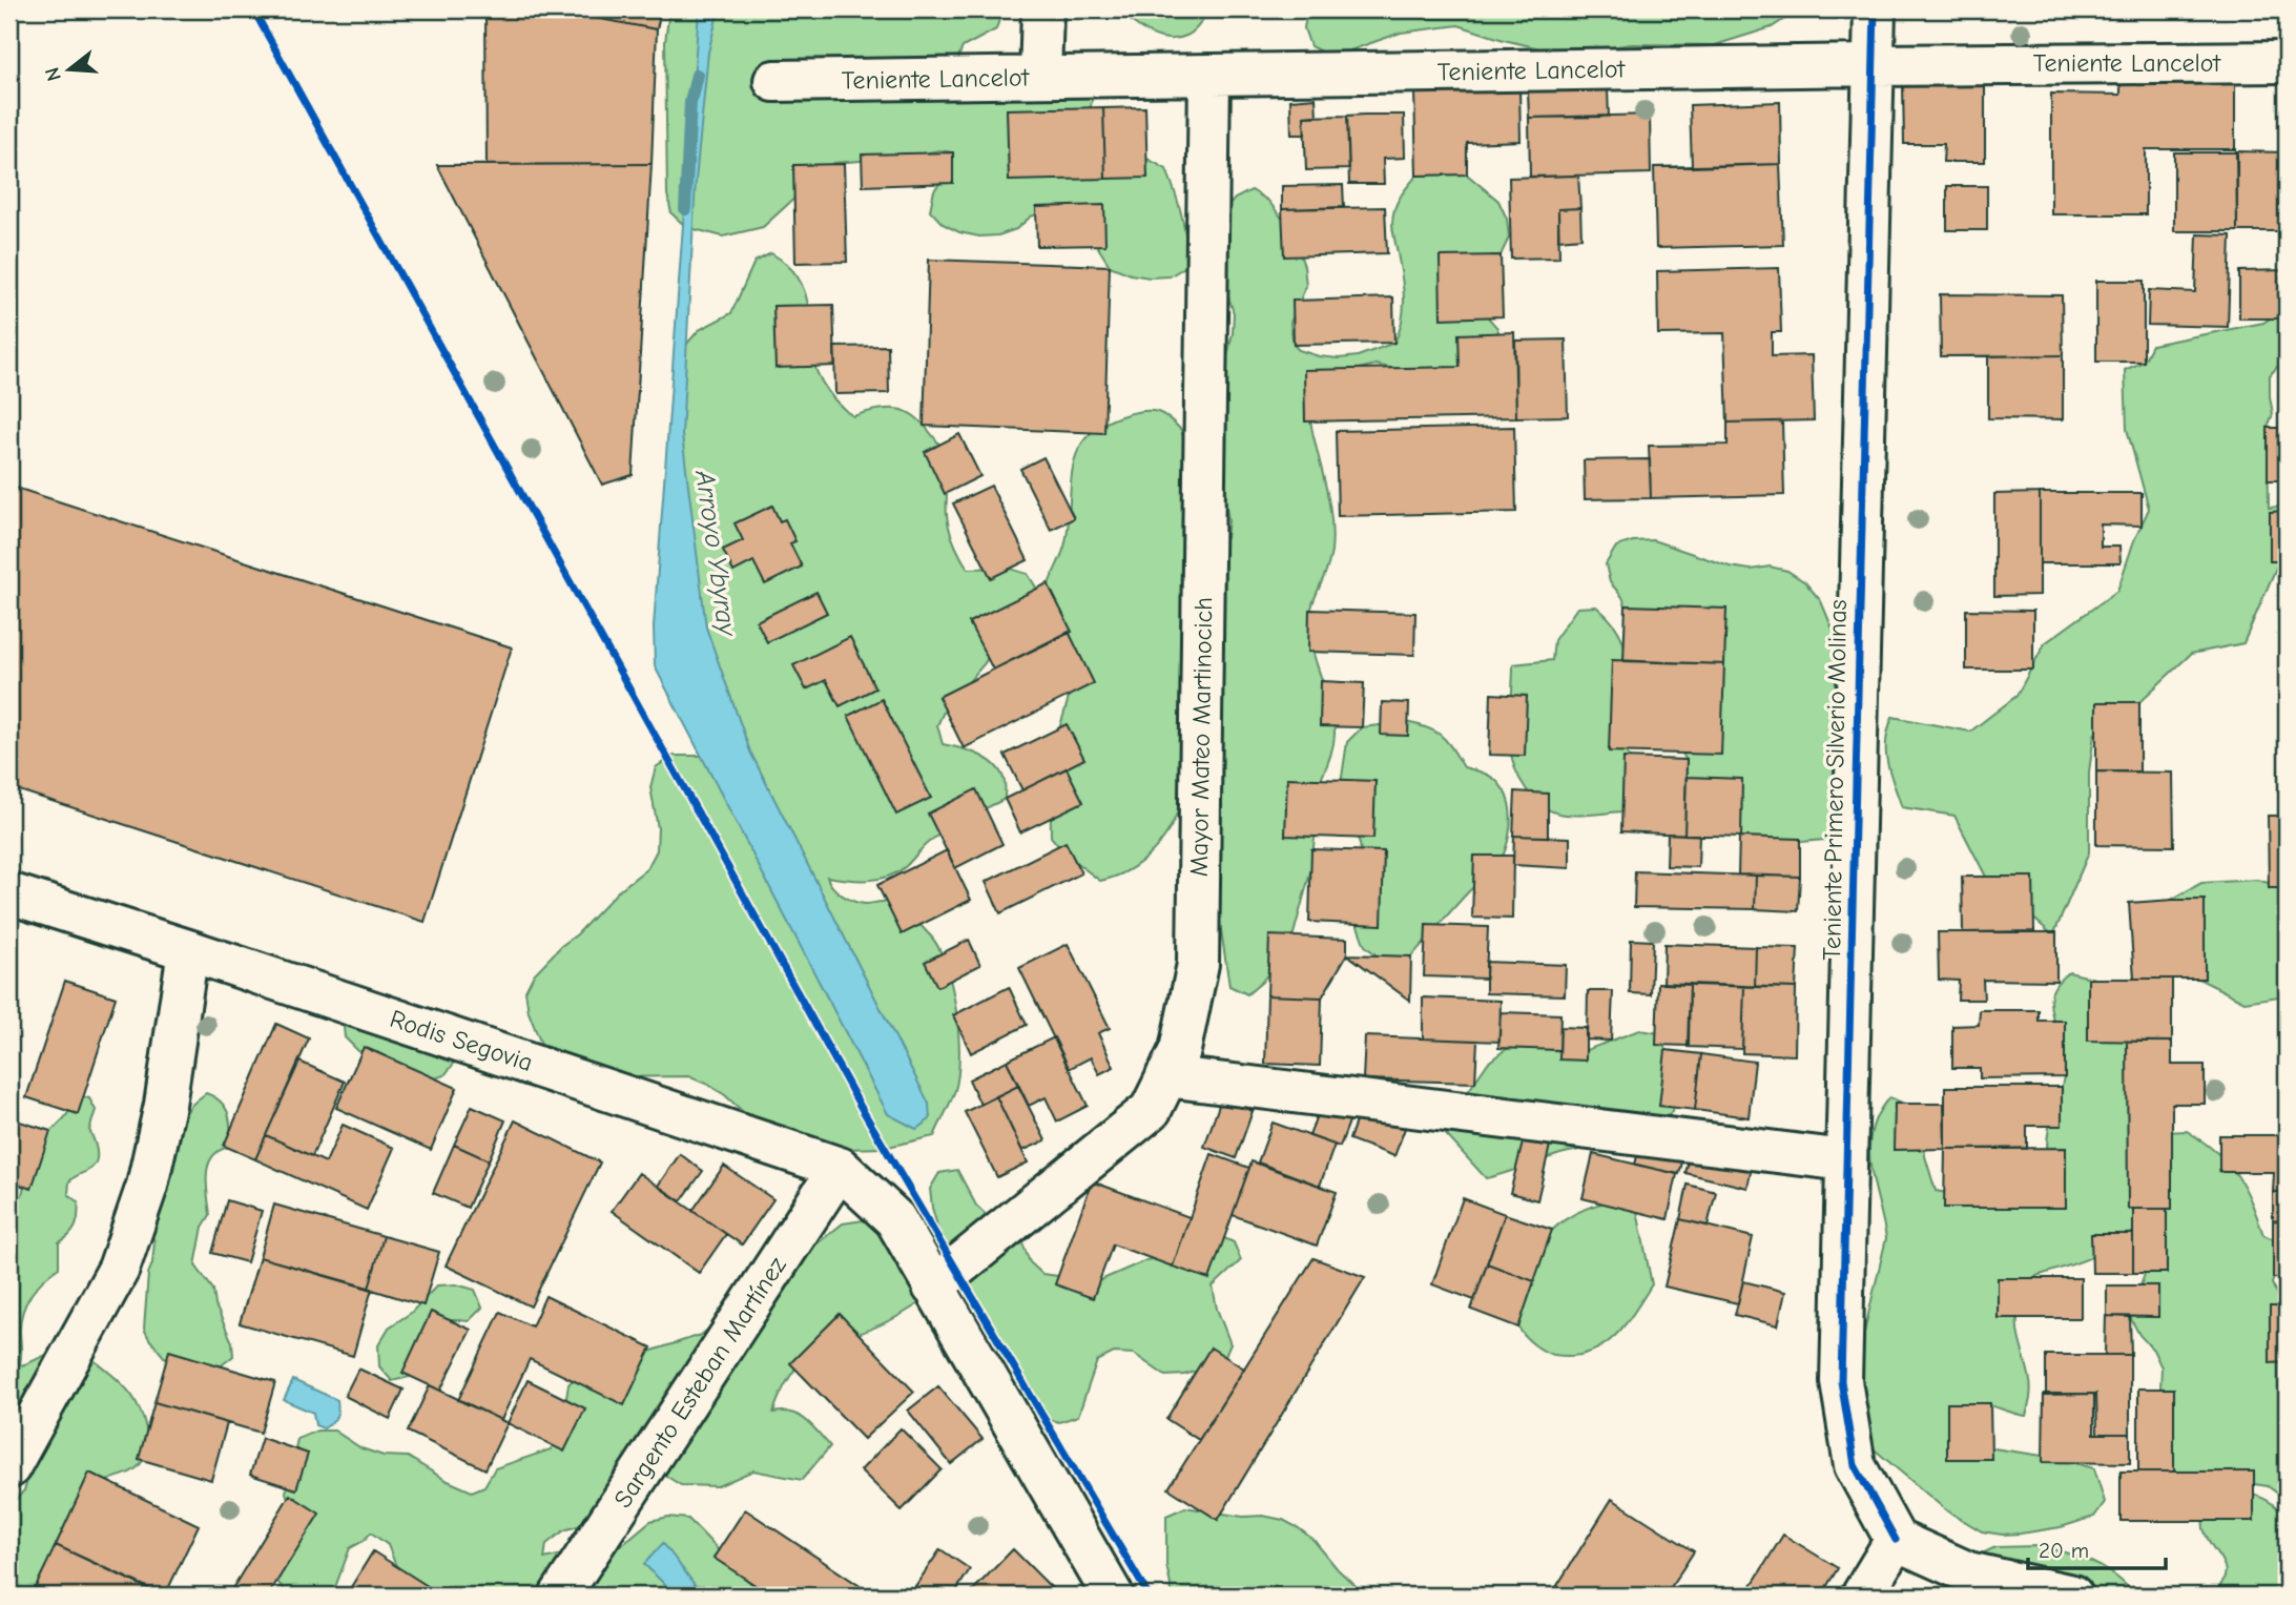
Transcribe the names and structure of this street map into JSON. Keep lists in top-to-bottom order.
{
  "streets": {
    "street": [
      "Teniente Lancelot",
      "Mayor Mateo Martinocich",
      "Teniente Primero Silverio Molinas",
      "Rodis Segovia",
      "Sargento Esteban Martínez"
    ]
  },
  "crossings": [
    ["Teniente Lancelot", "Mayor Mateo Martinocich"],
    ["Teniente Lancelot", "Teniente Primero Silverio Molinas"],
    ["Mayor Mateo Martinocich", "Rodis Segovia"],
    ["Rodis Segovia", "Sargento Esteban Martínez"]
  ],
  "water": ["Arroyo Ybyray"],
  "scale_bar": "20 m",
  "north": "left"
}
